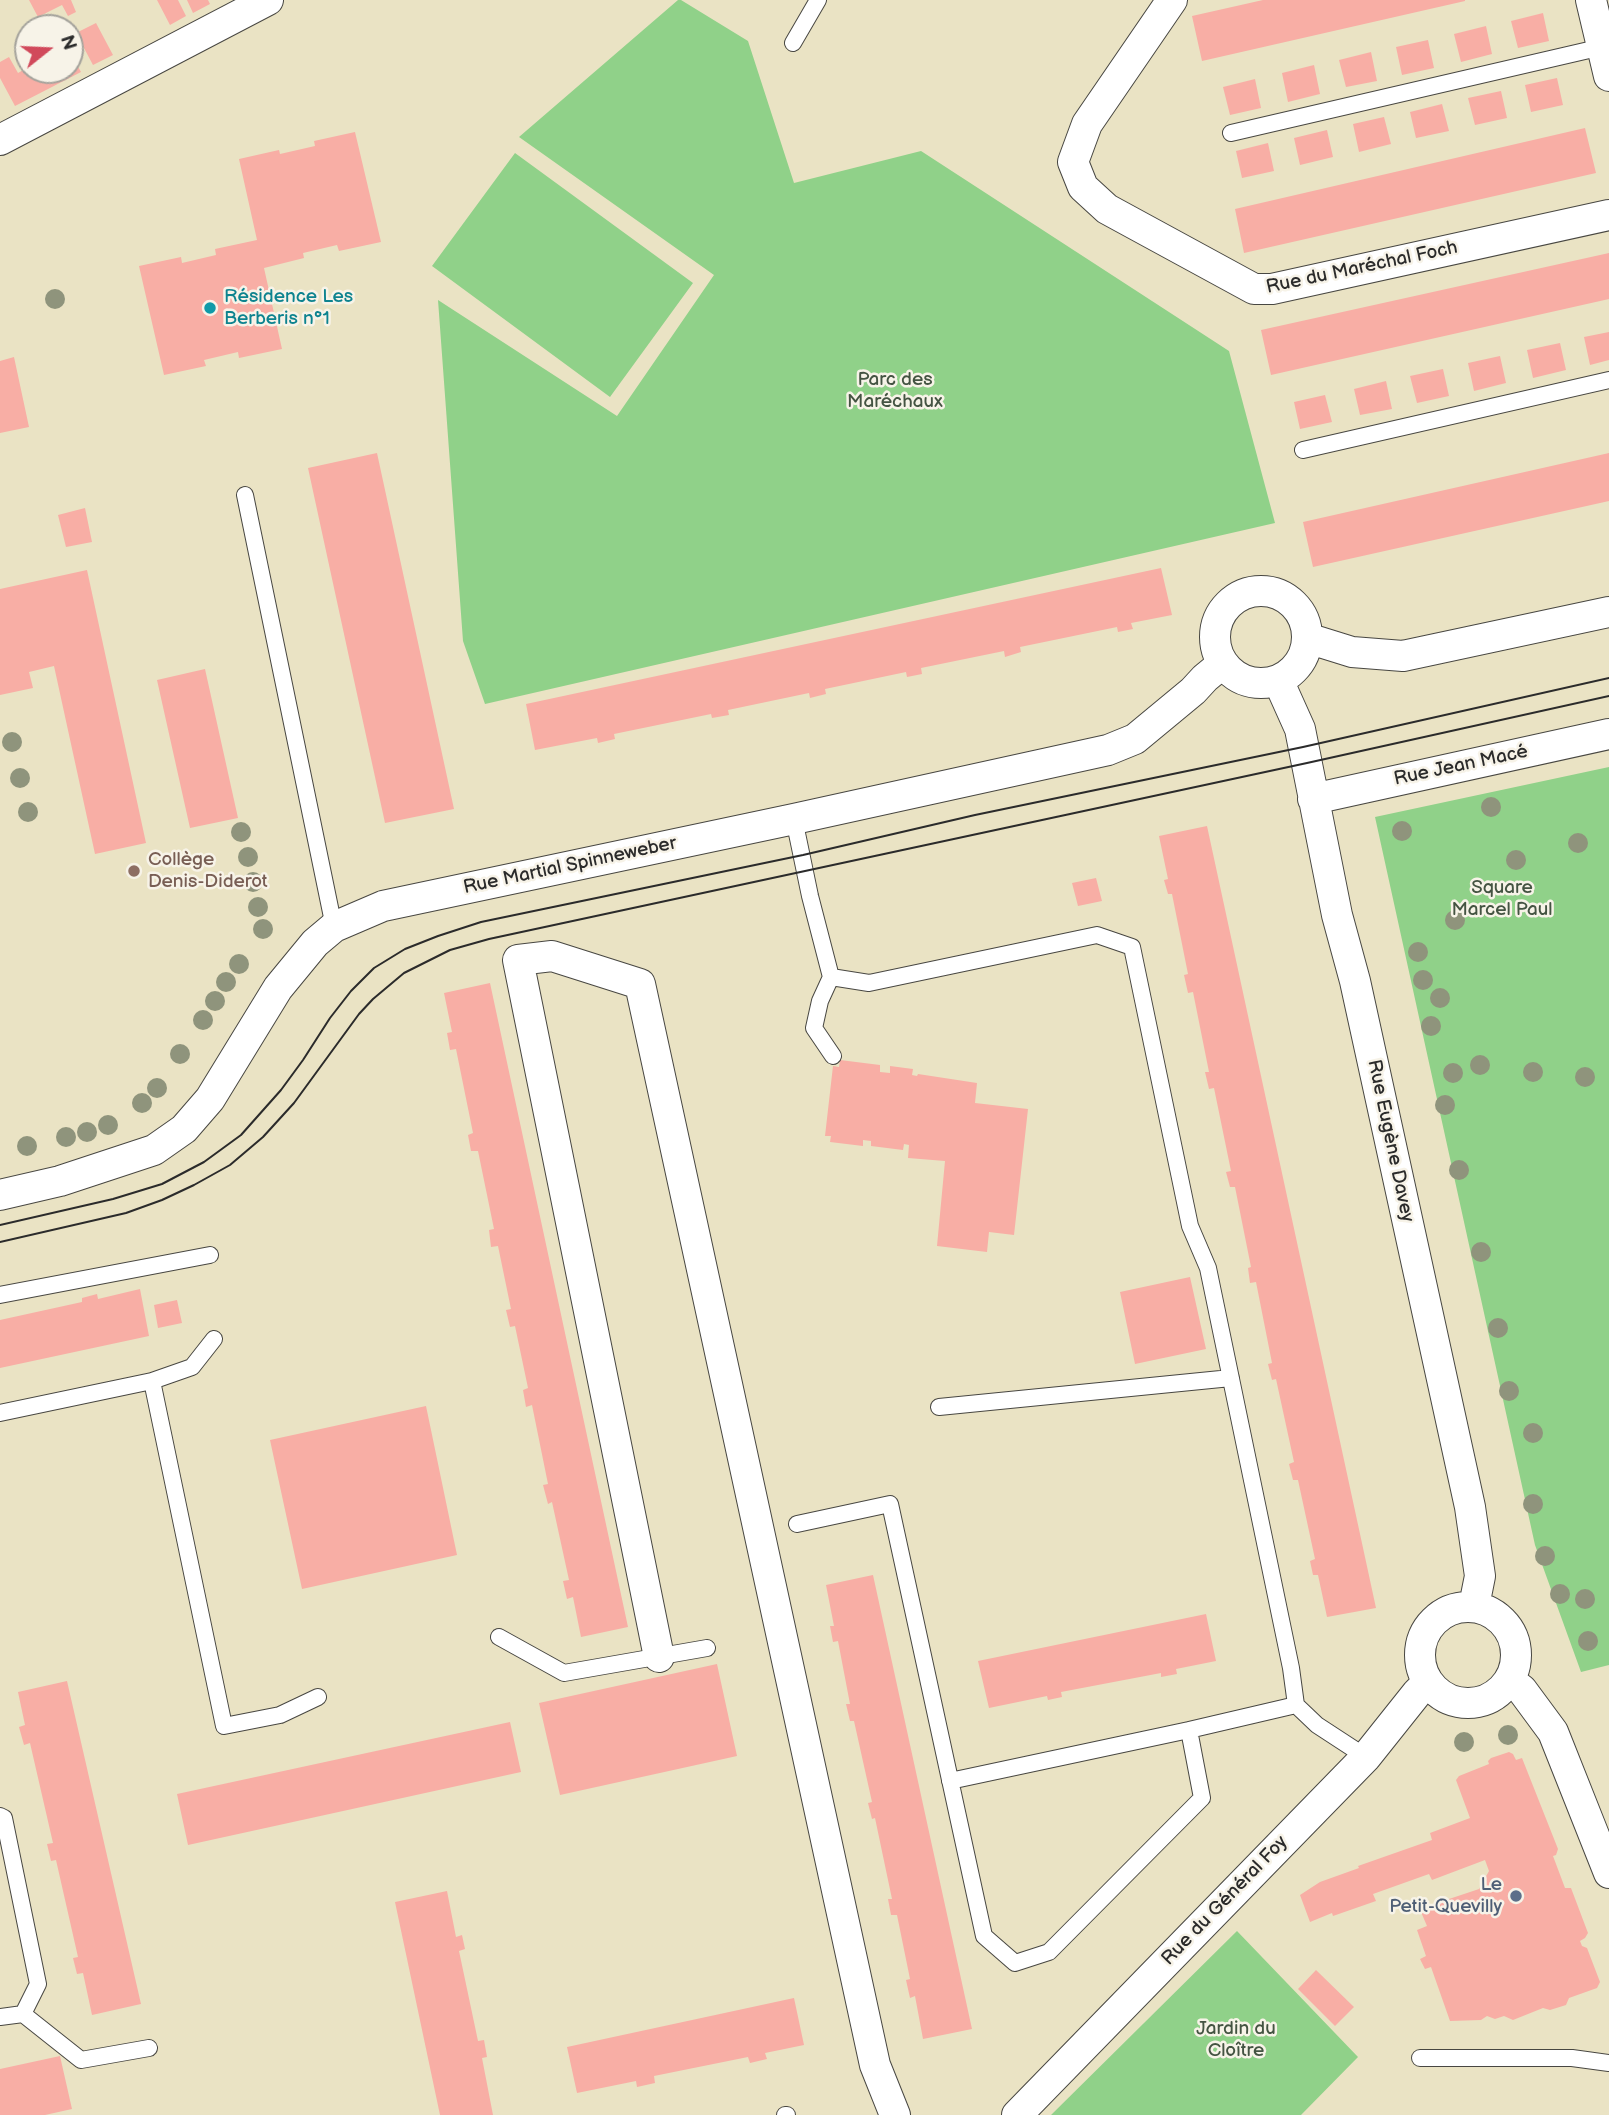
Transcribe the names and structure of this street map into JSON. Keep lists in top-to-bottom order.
{
  "streets": {
    "street": [
      "Rue du Maréchal Foch",
      "Rue Jean Macé",
      "Rue Martial Spinneweber",
      "Rue Eugène Davey",
      "Rue du Général Foy"
    ]
  },
  "crossings": [
    ["Rue Jean Macé", "Rue Eugène Davey"],
    ["Rue Martial Spinneweber", "Rue Eugène Davey"],
    ["Rue Eugène Davey", "Rue du Général Foy"]
  ],
  "parks": ["Parc des Maréchaux", "Square Marcel Paul", "Jardin du Cloître"],
  "places": ["Résidence Les Berberis n°1", "Collège Denis-Diderot", "Le Petit-Quevilly"],
  "north": "right"
}
